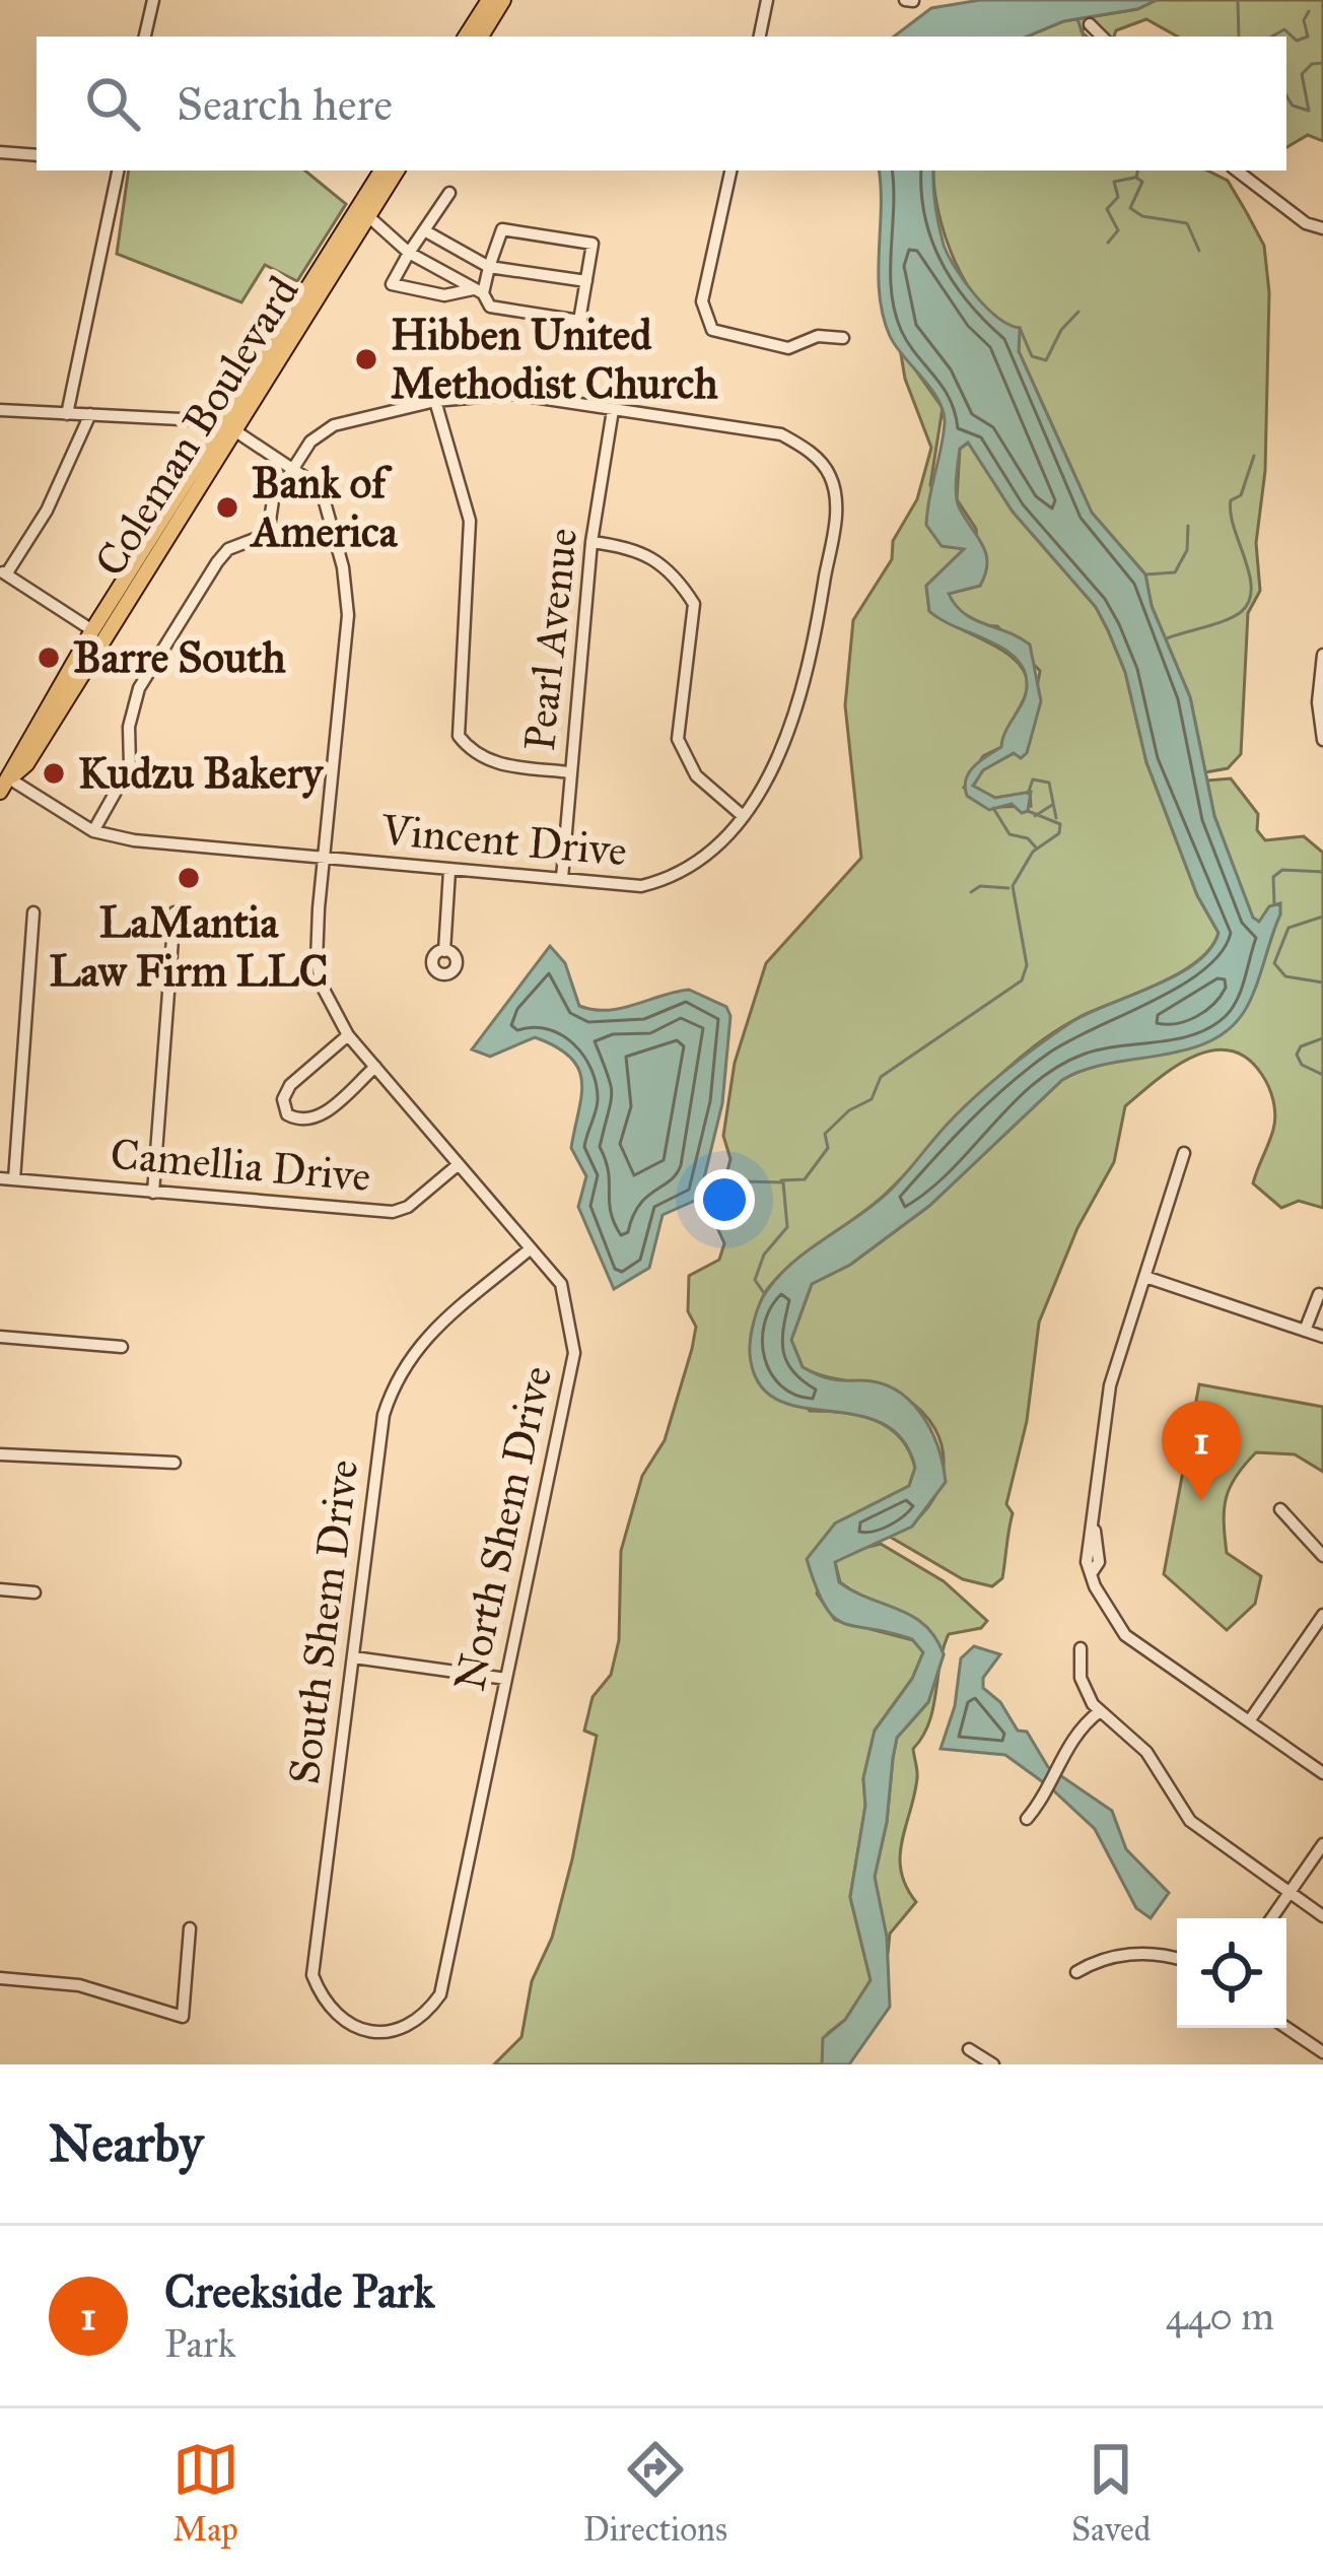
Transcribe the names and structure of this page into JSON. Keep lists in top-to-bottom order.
{
  "streets": {
    "main road": ["Coleman Boulevard"],
    "street": [
      "Pearl Avenue",
      "Vincent Drive",
      "Camellia Drive",
      "North Shem Drive",
      "South Shem Drive"
    ]
  },
  "crossings": [
    ["Coleman Boulevard", "North Shem Drive"],
    ["Pearl Avenue", "Vincent Drive"],
    ["Vincent Drive", "North Shem Drive"],
    ["Camellia Drive", "North Shem Drive"],
    ["North Shem Drive", "South Shem Drive"]
  ],
  "places": [
    "Hibben United Methodist Church",
    "Bank of America",
    "Barre South",
    "Kudzu Bakery",
    "LaMantia Law Firm LLC"
  ],
  "page": {
    "search": "Search here",
    "pins": "1",
    "heading": "Nearby",
    "list": [
      {
        "mark": "1",
        "name": "Creekside Park",
        "note": "Park",
        "value": "440 m"
      }
    ],
    "nav": ["Map", "Directions", "Saved"]
  }
}
